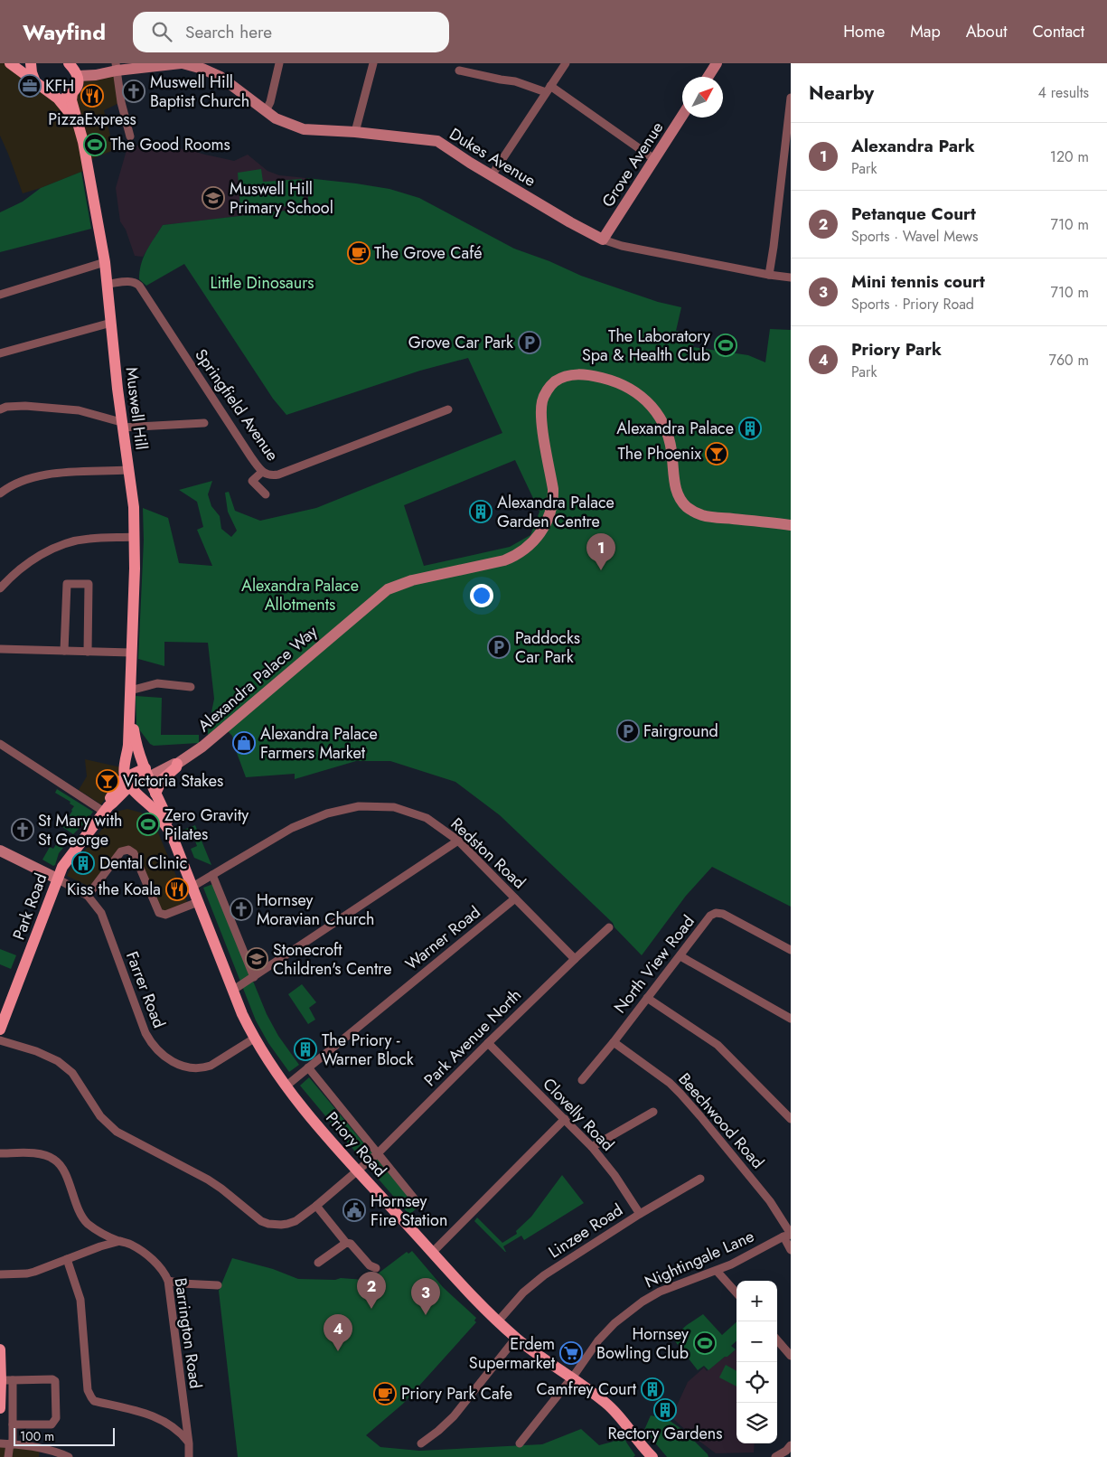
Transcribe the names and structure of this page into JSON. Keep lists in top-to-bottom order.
{
  "streets": {
    "main road": ["Muswell Hill", "Park Road", "Priory Road"],
    "street": [
      "Dukes Avenue",
      "Grove Avenue",
      "Springfield Avenue",
      "Alexandra Palace Way",
      "Redston Road",
      "Warner Road",
      "North View Road",
      "Farrer Road",
      "Park Avenue North",
      "Clovelly Road",
      "Beechwood Road",
      "Linzee Road",
      "Nightingale Lane",
      "Barrington Road"
    ]
  },
  "crossings": [
    ["Dukes Avenue", "Grove Avenue"],
    ["Dukes Avenue", "Muswell Hill"],
    ["Springfield Avenue", "Muswell Hill"],
    ["Muswell Hill", "Alexandra Palace Way"],
    ["Muswell Hill", "Park Road"],
    ["Muswell Hill", "Priory Road"],
    ["Alexandra Palace Way", "Park Road"],
    ["Redston Road", "Warner Road"],
    ["Redston Road", "Park Avenue North"],
    ["Redston Road", "Priory Road"],
    ["Park Road", "Farrer Road"],
    ["Park Road", "Priory Road"],
    ["Warner Road", "Priory Road"],
    ["North View Road", "Beechwood Road"],
    ["Farrer Road", "Priory Road"],
    ["Park Avenue North", "Clovelly Road"],
    ["Park Avenue North", "Priory Road"],
    ["Clovelly Road", "Linzee Road"],
    ["Beechwood Road", "Nightingale Lane"],
    ["Priory Road", "Linzee Road"],
    ["Priory Road", "Nightingale Lane"]
  ],
  "parks": ["Little Dinosaurs", "Alexandra Palace Allotments"],
  "places": {
    "office": ["KFH"],
    "church": ["Muswell Hill Baptist Church", "St Mary with St George", "Hornsey Moravian Church"],
    "restaurant": ["PizzaExpress", "Kiss the Koala"],
    "sports": [
      "The Good Rooms",
      "The Laboratory Spa & Health Club",
      "Zero Gravity Pilates",
      "Hornsey Bowling Club"
    ],
    "school or university": ["Muswell Hill Primary School", "Stonecroft Children's Centre"],
    "cafe": ["The Grove Café", "Priory Park Cafe"],
    "parking": ["Grove Car Park", "Paddocks Car Park", "Fairground"],
    "building": [
      "Alexandra Palace",
      "Alexandra Palace Garden Centre",
      "Dental Clinic",
      "The Priory - Warner Block",
      "Camfrey Court",
      "Rectory Gardens"
    ],
    "bar": ["The Phoenix", "Victoria Stakes"],
    "shop": ["Alexandra Palace Farmers Market"],
    "public building": ["Hornsey Fire Station"],
    "supermarket": ["Erdem Supermarket"]
  },
  "scale_bar": "100 m",
  "north": "top right",
  "page": {
    "header": "Wayfind",
    "search": "Search here",
    "nav": [
      "Home",
      "Map",
      "About",
      "Contact"
    ],
    "heading": ["Nearby", "4 results"],
    "list": [
      {
        "mark": "1",
        "name": "Alexandra Park",
        "note": "Park",
        "value": "120 m"
      },
      {
        "mark": "2",
        "name": "Petanque Court",
        "note": "Sports · Wavel Mews",
        "value": "710 m"
      },
      {
        "mark": "3",
        "name": "Mini tennis court",
        "note": "Sports · Priory Road",
        "value": "710 m"
      },
      {
        "mark": "4",
        "name": "Priory Park",
        "note": "Park",
        "value": "760 m"
      }
    ],
    "pins": [
      "1",
      "2",
      "3",
      "4"
    ],
    "map_buttons": ["+", "−"],
    "scale": "100 m"
  }
}
